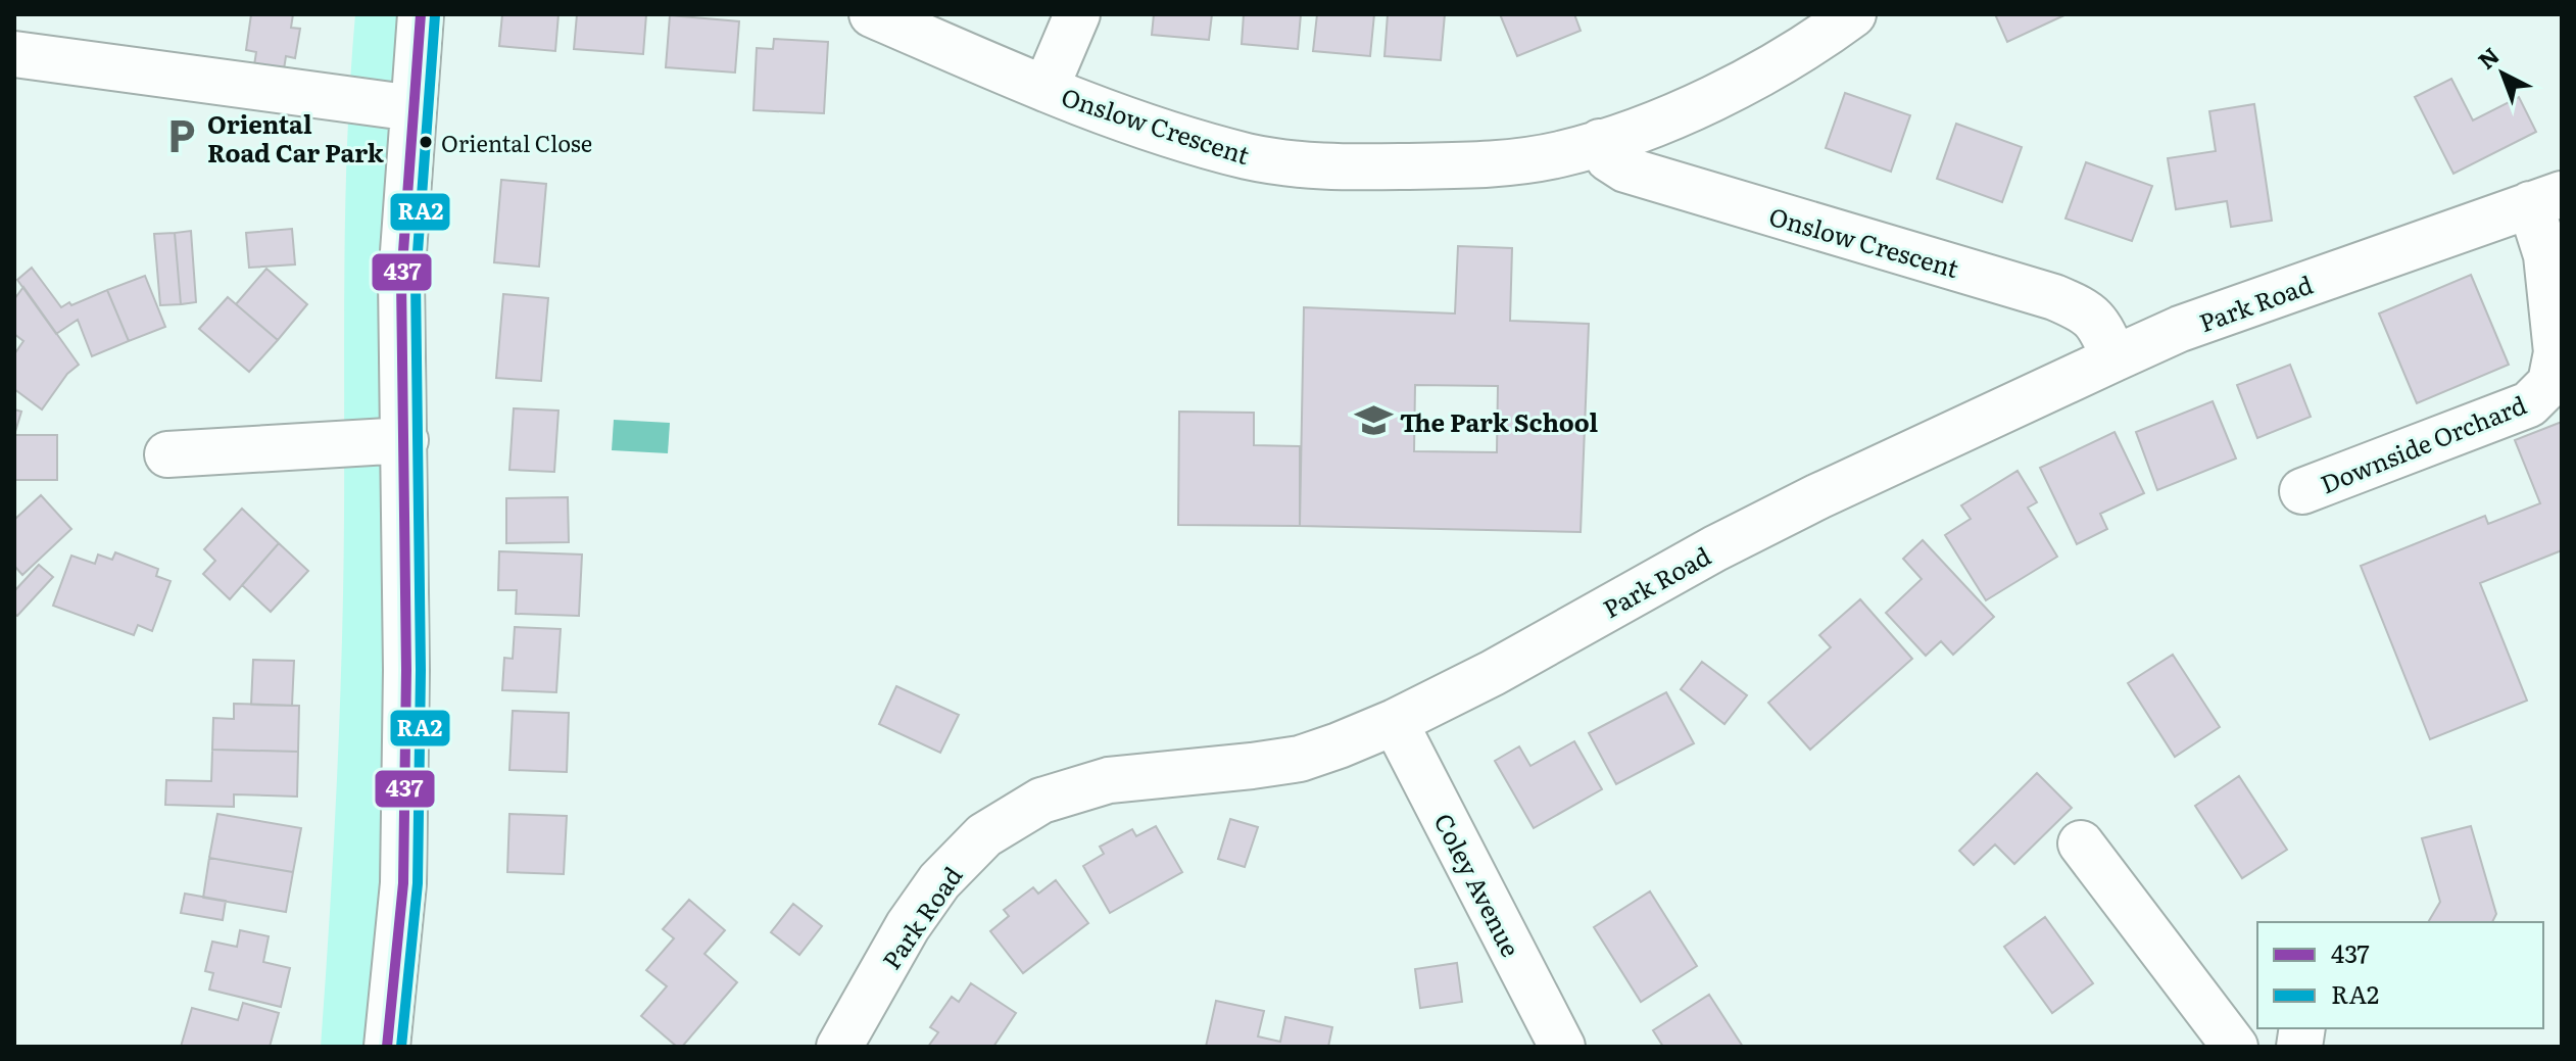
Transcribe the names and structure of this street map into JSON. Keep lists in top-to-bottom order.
{
  "streets": {
    "street": [
      "Onslow Crescent",
      "Park Road",
      "Downside Orchard",
      "Coley Avenue"
    ]
  },
  "crossings": [
    ["Onslow Crescent", "Park Road"],
    ["Park Road", "Downside Orchard"],
    ["Park Road", "Coley Avenue"]
  ],
  "places": {
    "parking": ["Oriental Road Car Park"],
    "other": ["Oriental Close"],
    "school or university": ["The Park School"]
  },
  "lines": ["transit line 437", "transit line RA2"],
  "legend": ["437", "RA2"],
  "north": "top left"
}
